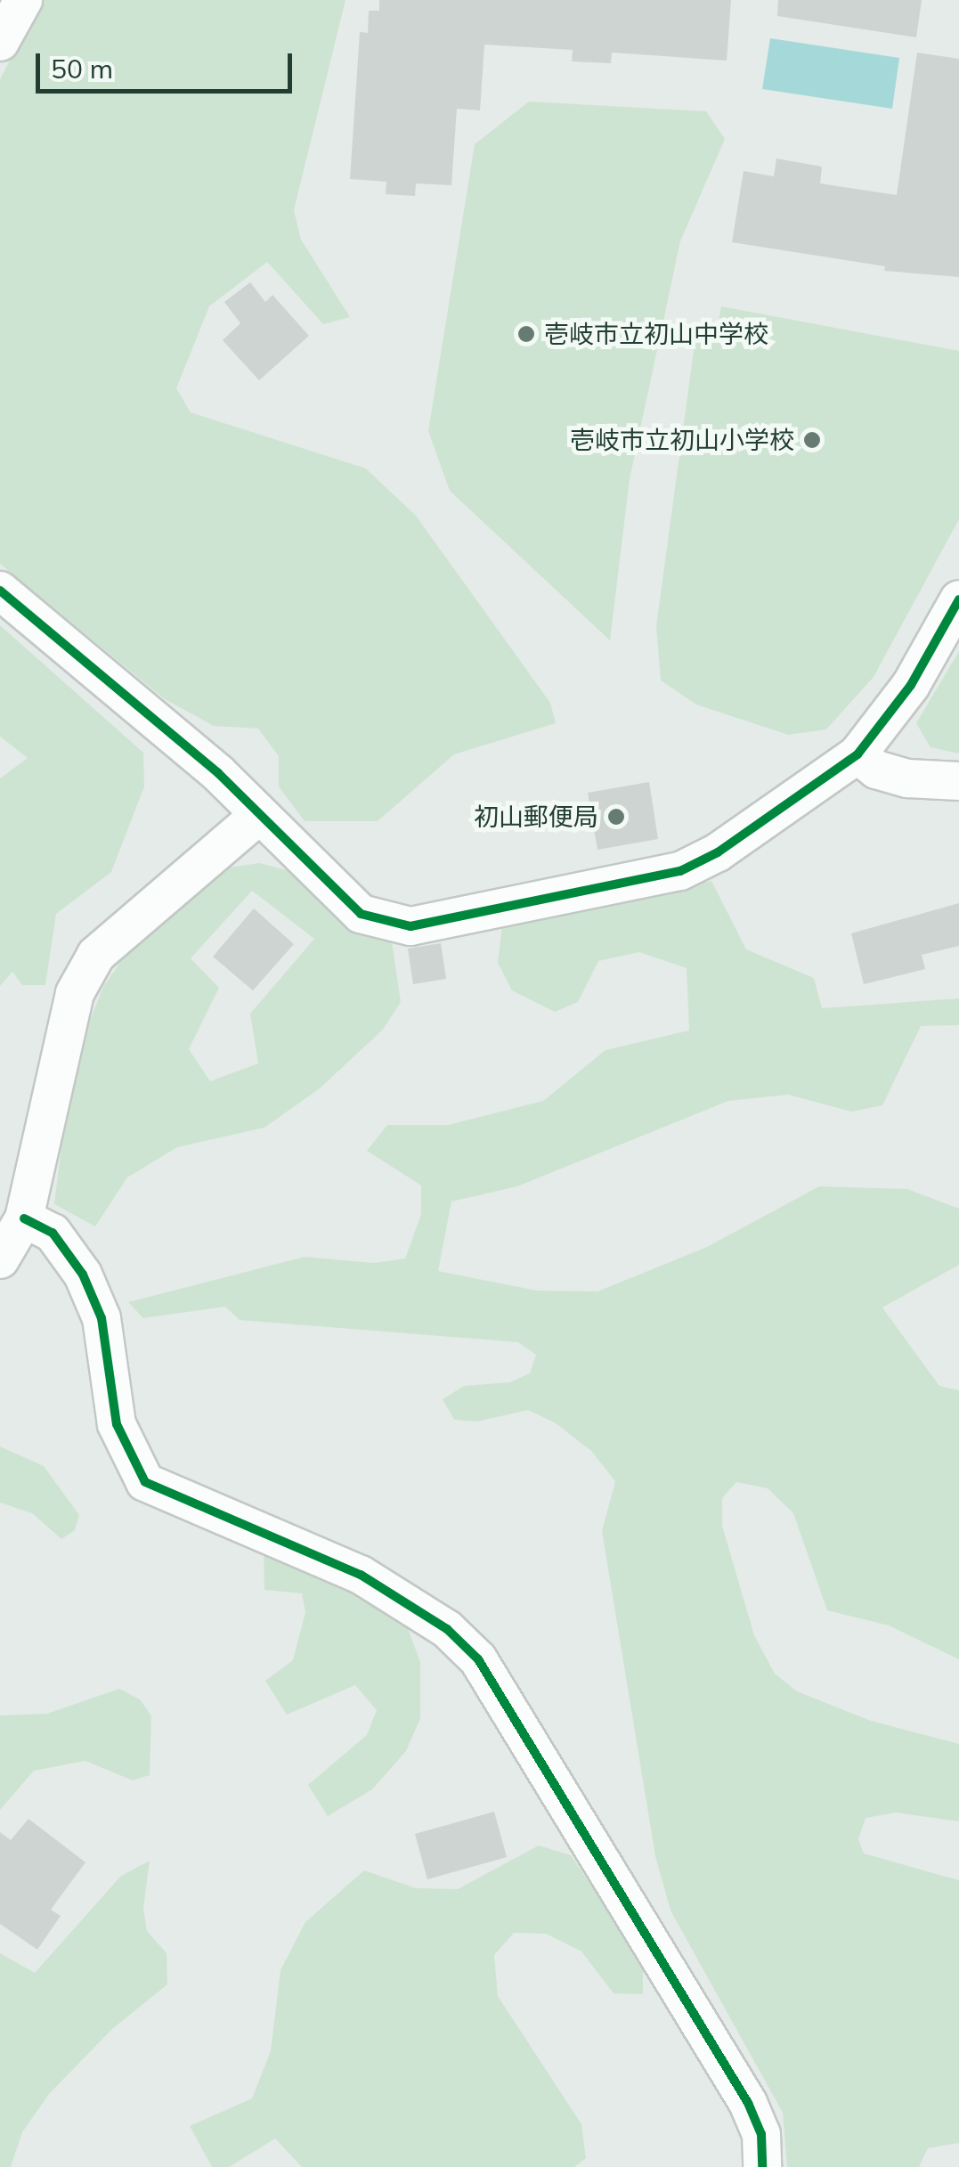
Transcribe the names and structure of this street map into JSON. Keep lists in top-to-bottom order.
{
  "places": ["壱岐市立初山中学校", "壱岐市立初山小学校", "初山郵便局"],
  "scale_bar": "50 m"
}
